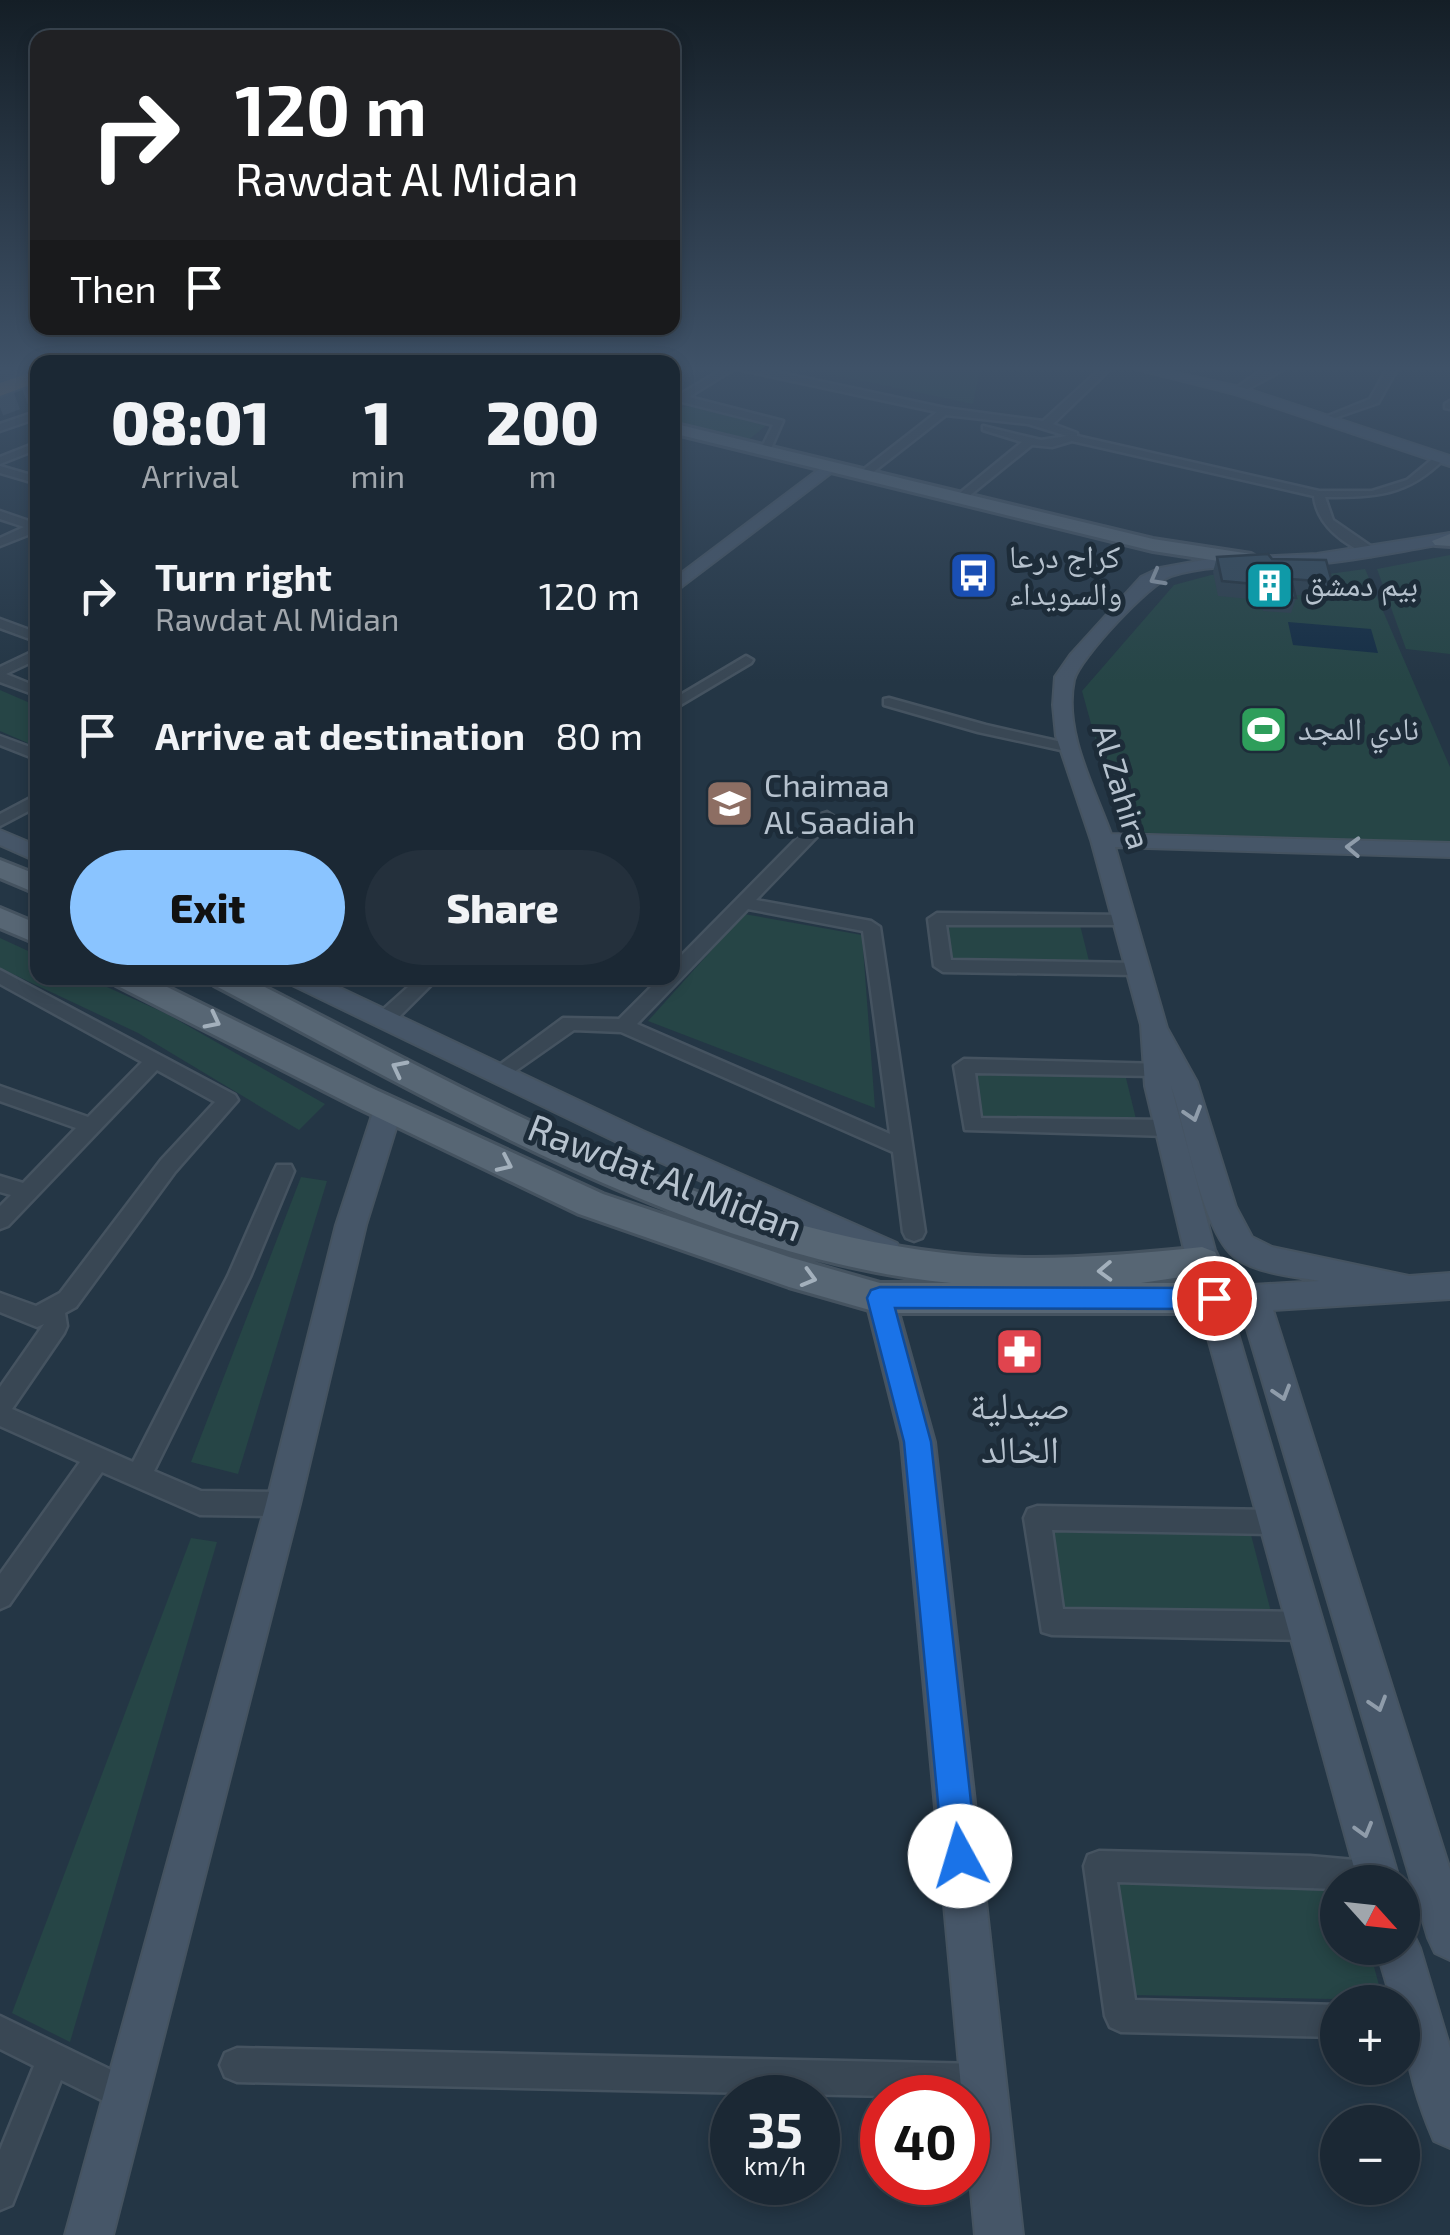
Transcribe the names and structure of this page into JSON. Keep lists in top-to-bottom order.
{
  "streets": {
    "main road": ["Al Zahira", "Rawdat Al Midan"]
  },
  "crossings": [
    ["Al Zahira", "Rawdat Al Midan"]
  ],
  "places": {
    "bus stop": ["كراج درعا والسويداء"],
    "building": ["بيم دمشق"],
    "sports": ["نادي المجد"],
    "school or university": ["Chaimaa Al Saadiah"],
    "pharmacy": ["صيدلية الخالد"]
  },
  "north": "bottom right",
  "page": {
    "turn": ["120 m", "Rawdat Al Midan"],
    "then": "Then",
    "eta": [
      "08:01",
      "Arrival",
      "1",
      "min",
      "200",
      "m"
    ],
    "list": [
      {
        "name": "Turn right",
        "note": "Rawdat Al Midan",
        "value": "120 m"
      },
      {
        "name": "Arrive at destination",
        "value": "80 m"
      }
    ],
    "buttons": ["Exit", "Share"],
    "map_buttons": ["+", "−"],
    "speed": "35 km/h",
    "limit": "40"
  }
}
